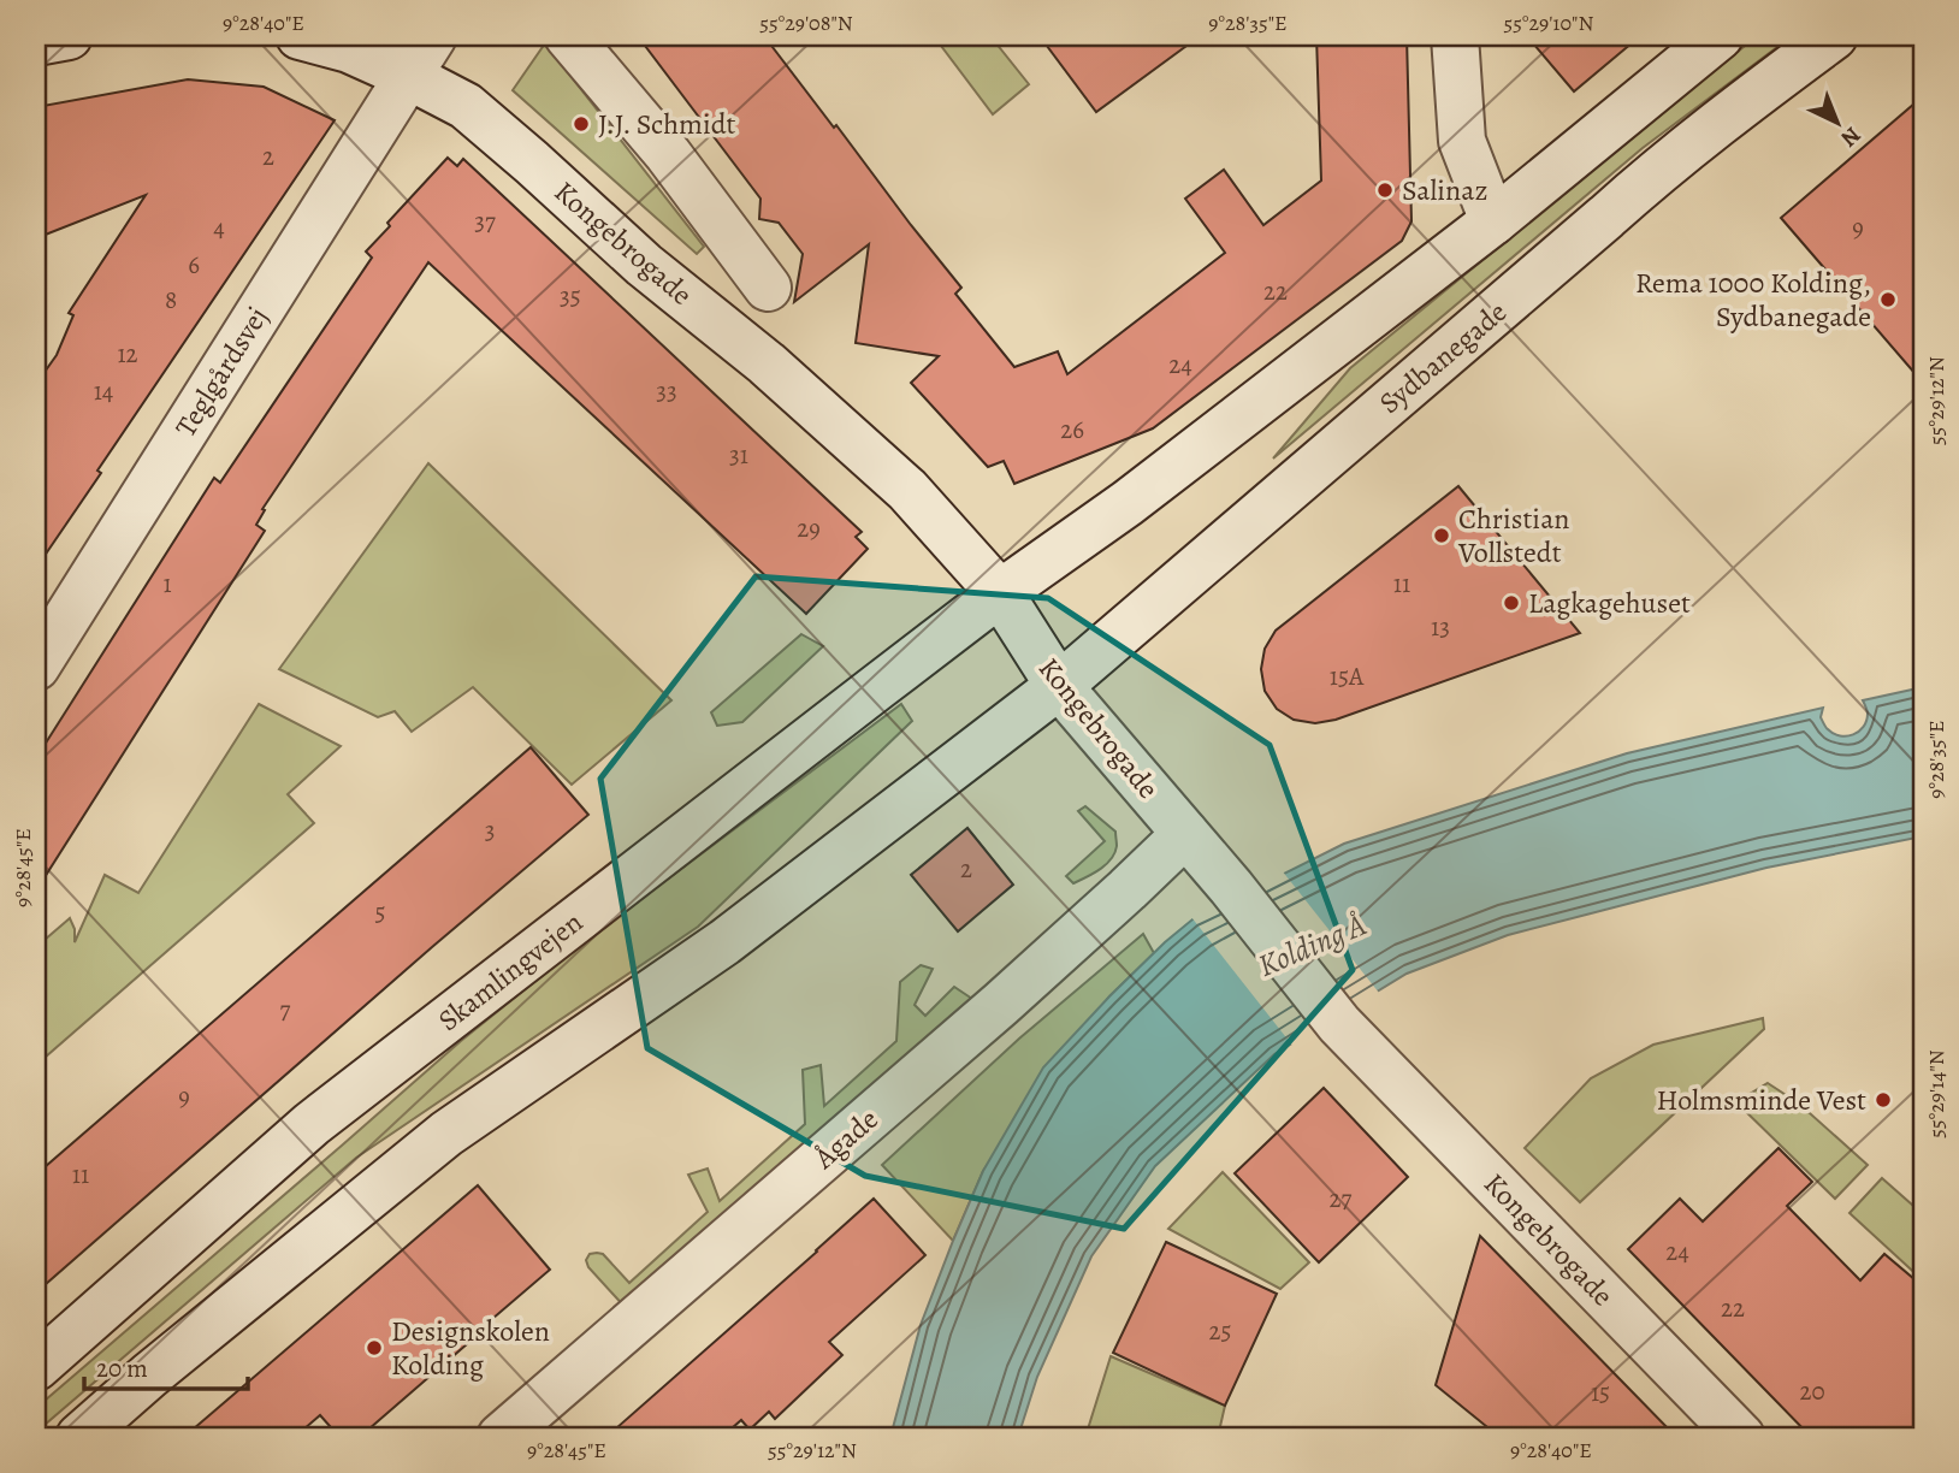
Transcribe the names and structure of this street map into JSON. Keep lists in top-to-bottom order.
{
  "streets": {
    "main road": [
      "Kongebrogade",
      "Sydbanegade",
      "Teglgårdsvej",
      "Skamlingvejen",
      "Ågade"
    ]
  },
  "crossings": [
    ["Kongebrogade", "Sydbanegade"],
    ["Kongebrogade", "Teglgårdsvej"],
    ["Kongebrogade", "Skamlingvejen"],
    ["Kongebrogade", "Ågade"]
  ],
  "water": ["Kolding Å"],
  "places": [
    "J.J. Schmidt",
    "Salinaz",
    "Rema 1000 Kolding, Sydbanegade",
    "Christian Vollstedt",
    "Lagkagehuset",
    "Holmsminde Vest",
    "Designskolen Kolding"
  ],
  "house_numbers": [
    "2",
    "37",
    "4",
    "9",
    "6",
    "22",
    "35",
    "8",
    "12",
    "24",
    "14",
    "33",
    "26",
    "31",
    "29",
    "1",
    "11",
    "13",
    "15A",
    "3",
    "2",
    "5",
    "7",
    "9",
    "11",
    "27",
    "24",
    "22",
    "25",
    "20",
    "15"
  ],
  "scale_bar": "20 m",
  "north": "bottom right",
  "coordinates": [
    "9°28'40\"E",
    "55°29'08\"N",
    "9°28'35\"E",
    "55°29'10\"N",
    "55°29'12\"N",
    "9°28'45\"E",
    "55°29'14\"N"
  ]
}
